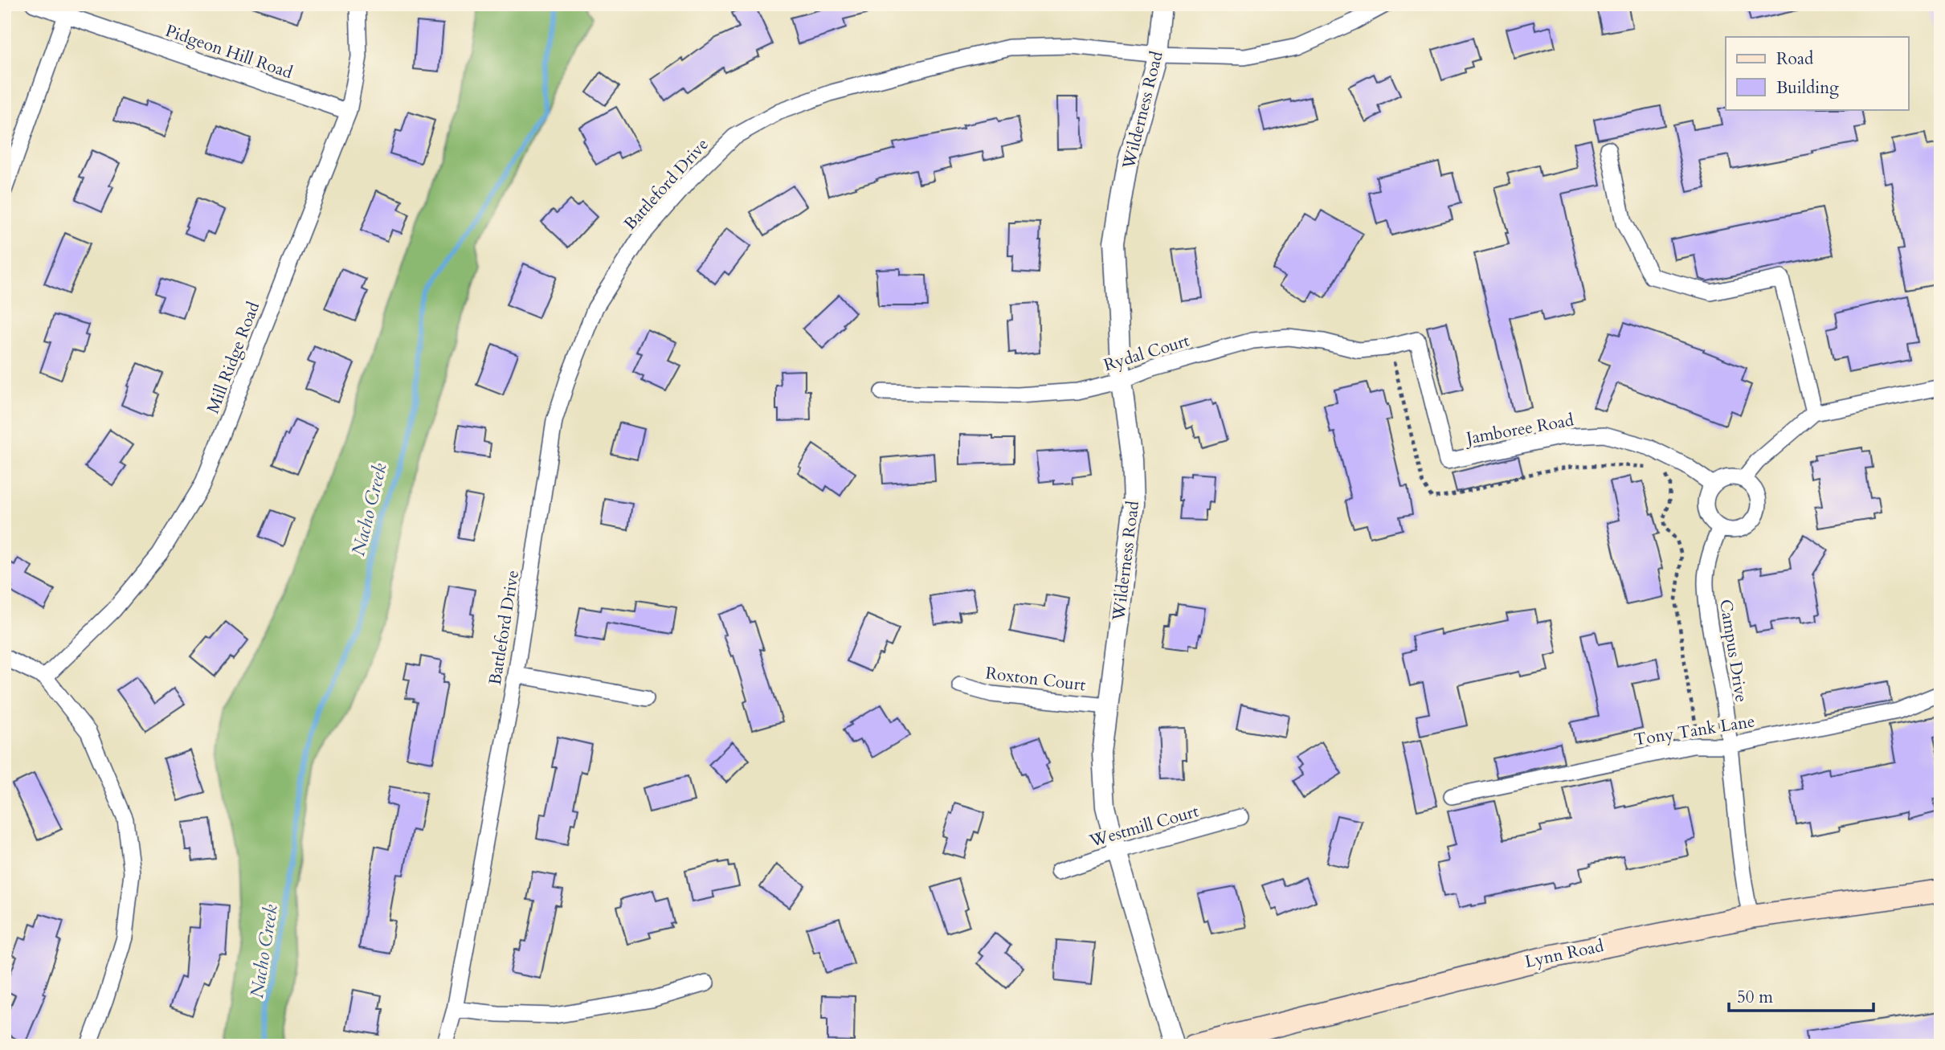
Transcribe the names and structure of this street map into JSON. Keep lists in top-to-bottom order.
{
  "streets": {
    "main road": ["Lynn Road"],
    "street": [
      "Pidgeon Hill Road",
      "Wilderness Road",
      "Battleford Drive",
      "Rydal Court",
      "Mill Ridge Road",
      "Jamboree Road",
      "Campus Drive",
      "Roxton Court",
      "Tony Tank Lane",
      "Westmill Court"
    ]
  },
  "crossings": [
    ["Pidgeon Hill Road", "Mill Ridge Road"],
    ["Wilderness Road", "Battleford Drive"],
    ["Wilderness Road", "Rydal Court"],
    ["Wilderness Road", "Roxton Court"],
    ["Wilderness Road", "Westmill Court"],
    ["Rydal Court", "Jamboree Road"],
    ["Jamboree Road", "Campus Drive"],
    ["Campus Drive", "Tony Tank Lane"],
    ["Campus Drive", "Lynn Road"]
  ],
  "water": ["Nacho Creek"],
  "legend": ["Road", "Building"],
  "scale_bar": "50 m"
}
